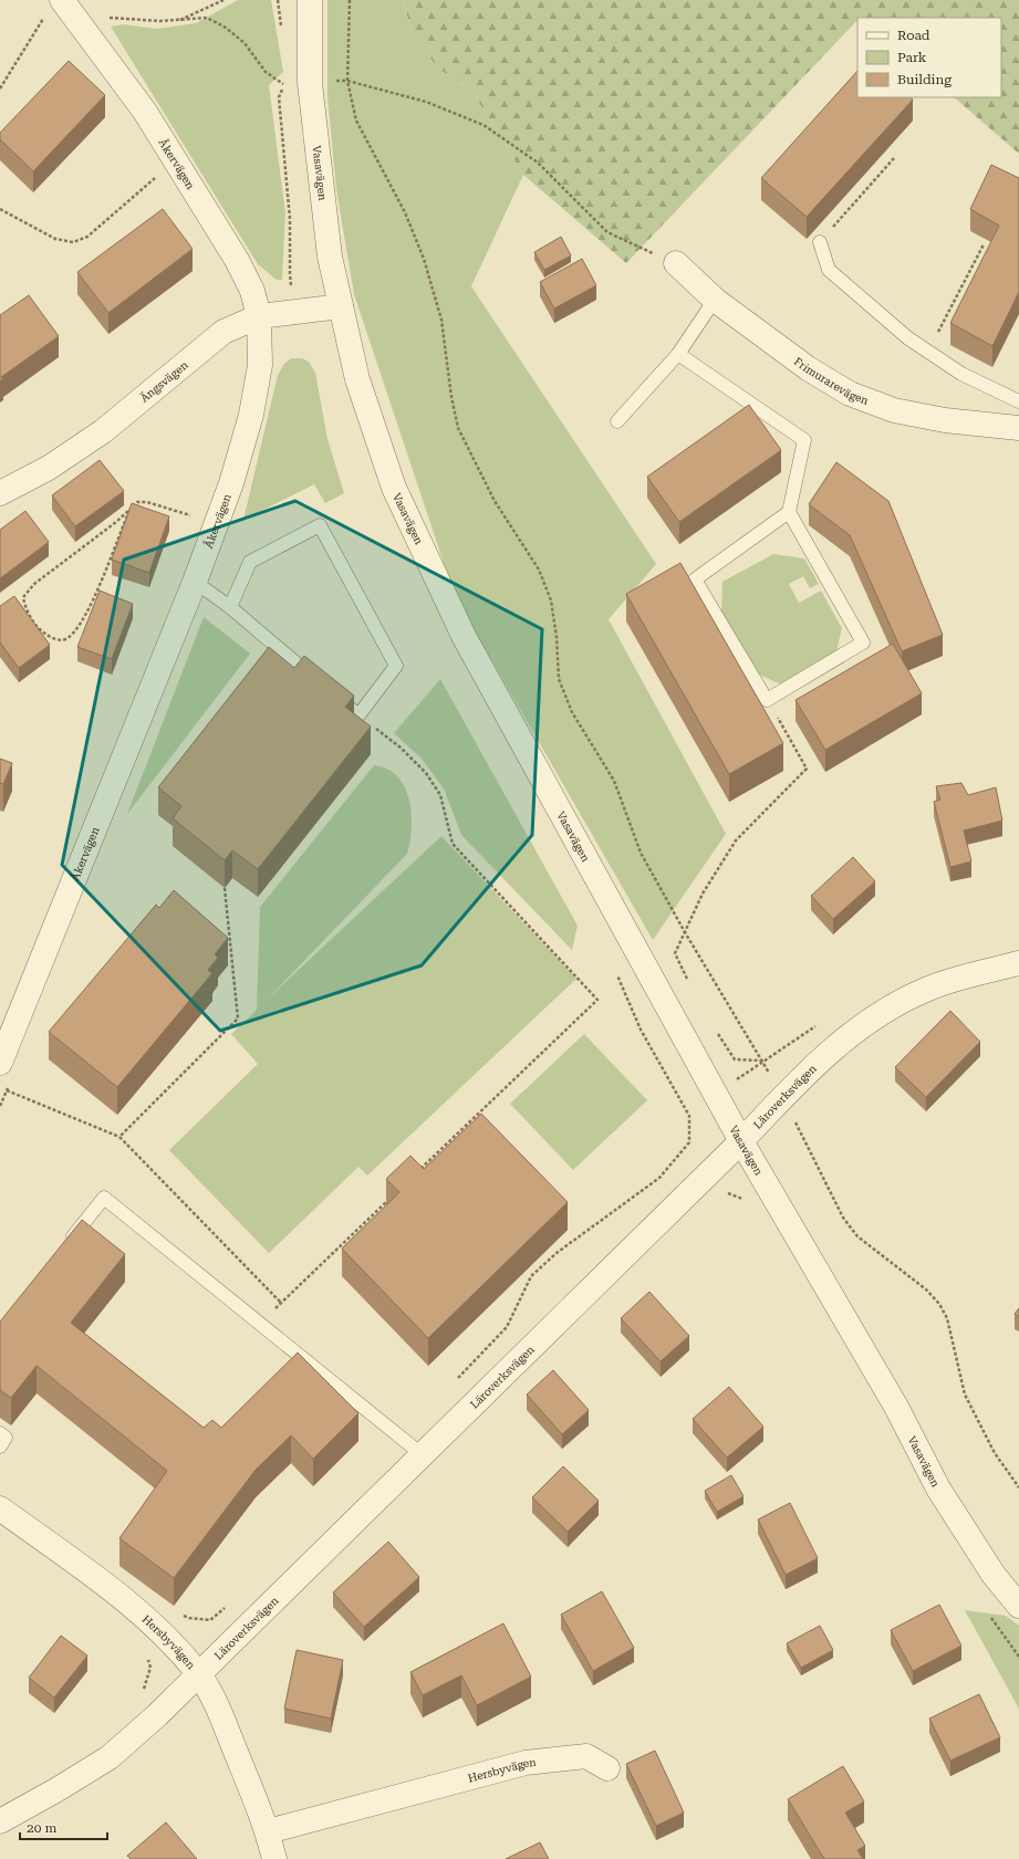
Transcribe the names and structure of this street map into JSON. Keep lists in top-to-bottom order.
{
  "streets": {
    "street": [
      "Åkervägen",
      "Vasavägen",
      "Frimurarevägen",
      "Ängsvägen",
      "Läroverksvägen",
      "Hersbyvägen"
    ]
  },
  "crossings": [
    ["Åkervägen", "Ängsvägen"],
    ["Vasavägen", "Ängsvägen"],
    ["Vasavägen", "Läroverksvägen"],
    ["Läroverksvägen", "Hersbyvägen"]
  ],
  "legend": ["Road", "Park", "Building"],
  "scale_bar": "20 m"
}
